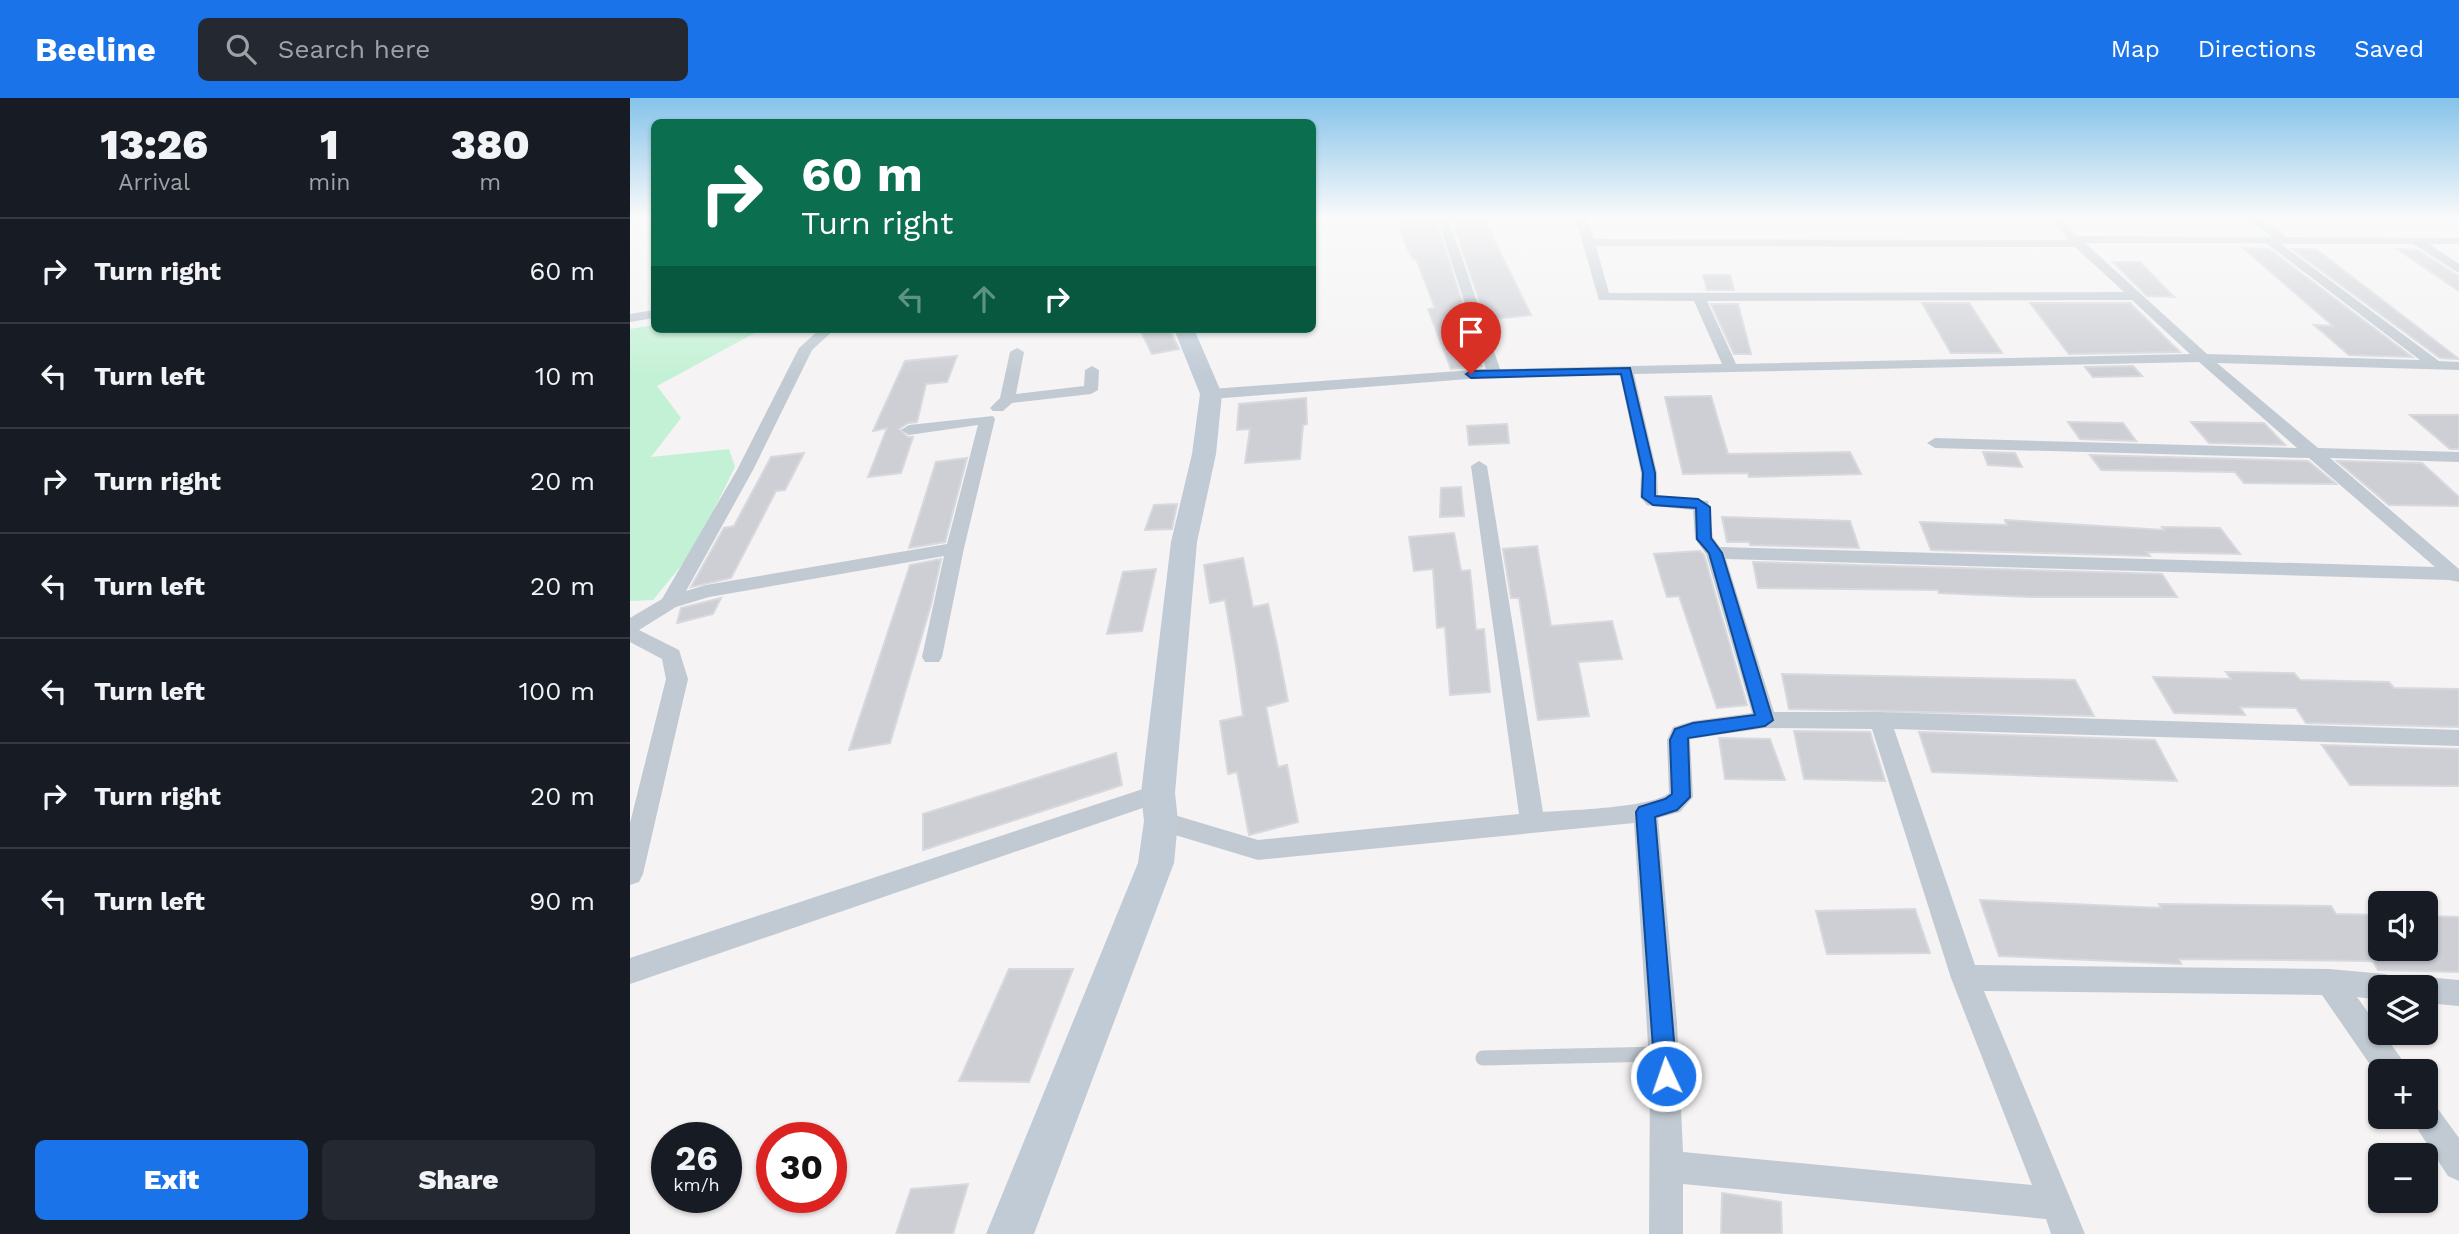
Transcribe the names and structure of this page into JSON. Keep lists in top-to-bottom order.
{
  "page": {
    "header": "Beeline",
    "search": "Search here",
    "nav": ["Map", "Directions", "Saved"],
    "eta": [
      "13:26",
      "Arrival",
      "1",
      "min",
      "380",
      "m"
    ],
    "turn": ["60 m", "Turn right"],
    "list": [
      {
        "name": "Turn right",
        "value": "60 m"
      },
      {
        "name": "Turn left",
        "value": "10 m"
      },
      {
        "name": "Turn right",
        "value": "20 m"
      },
      {
        "name": "Turn left",
        "value": "20 m"
      },
      {
        "name": "Turn left",
        "value": "100 m"
      },
      {
        "name": "Turn right",
        "value": "20 m"
      },
      {
        "name": "Turn left",
        "value": "90 m"
      }
    ],
    "map_buttons": ["+", "−"],
    "speed": "26 km/h",
    "limit": "30",
    "buttons": ["Exit", "Share"]
  }
}
